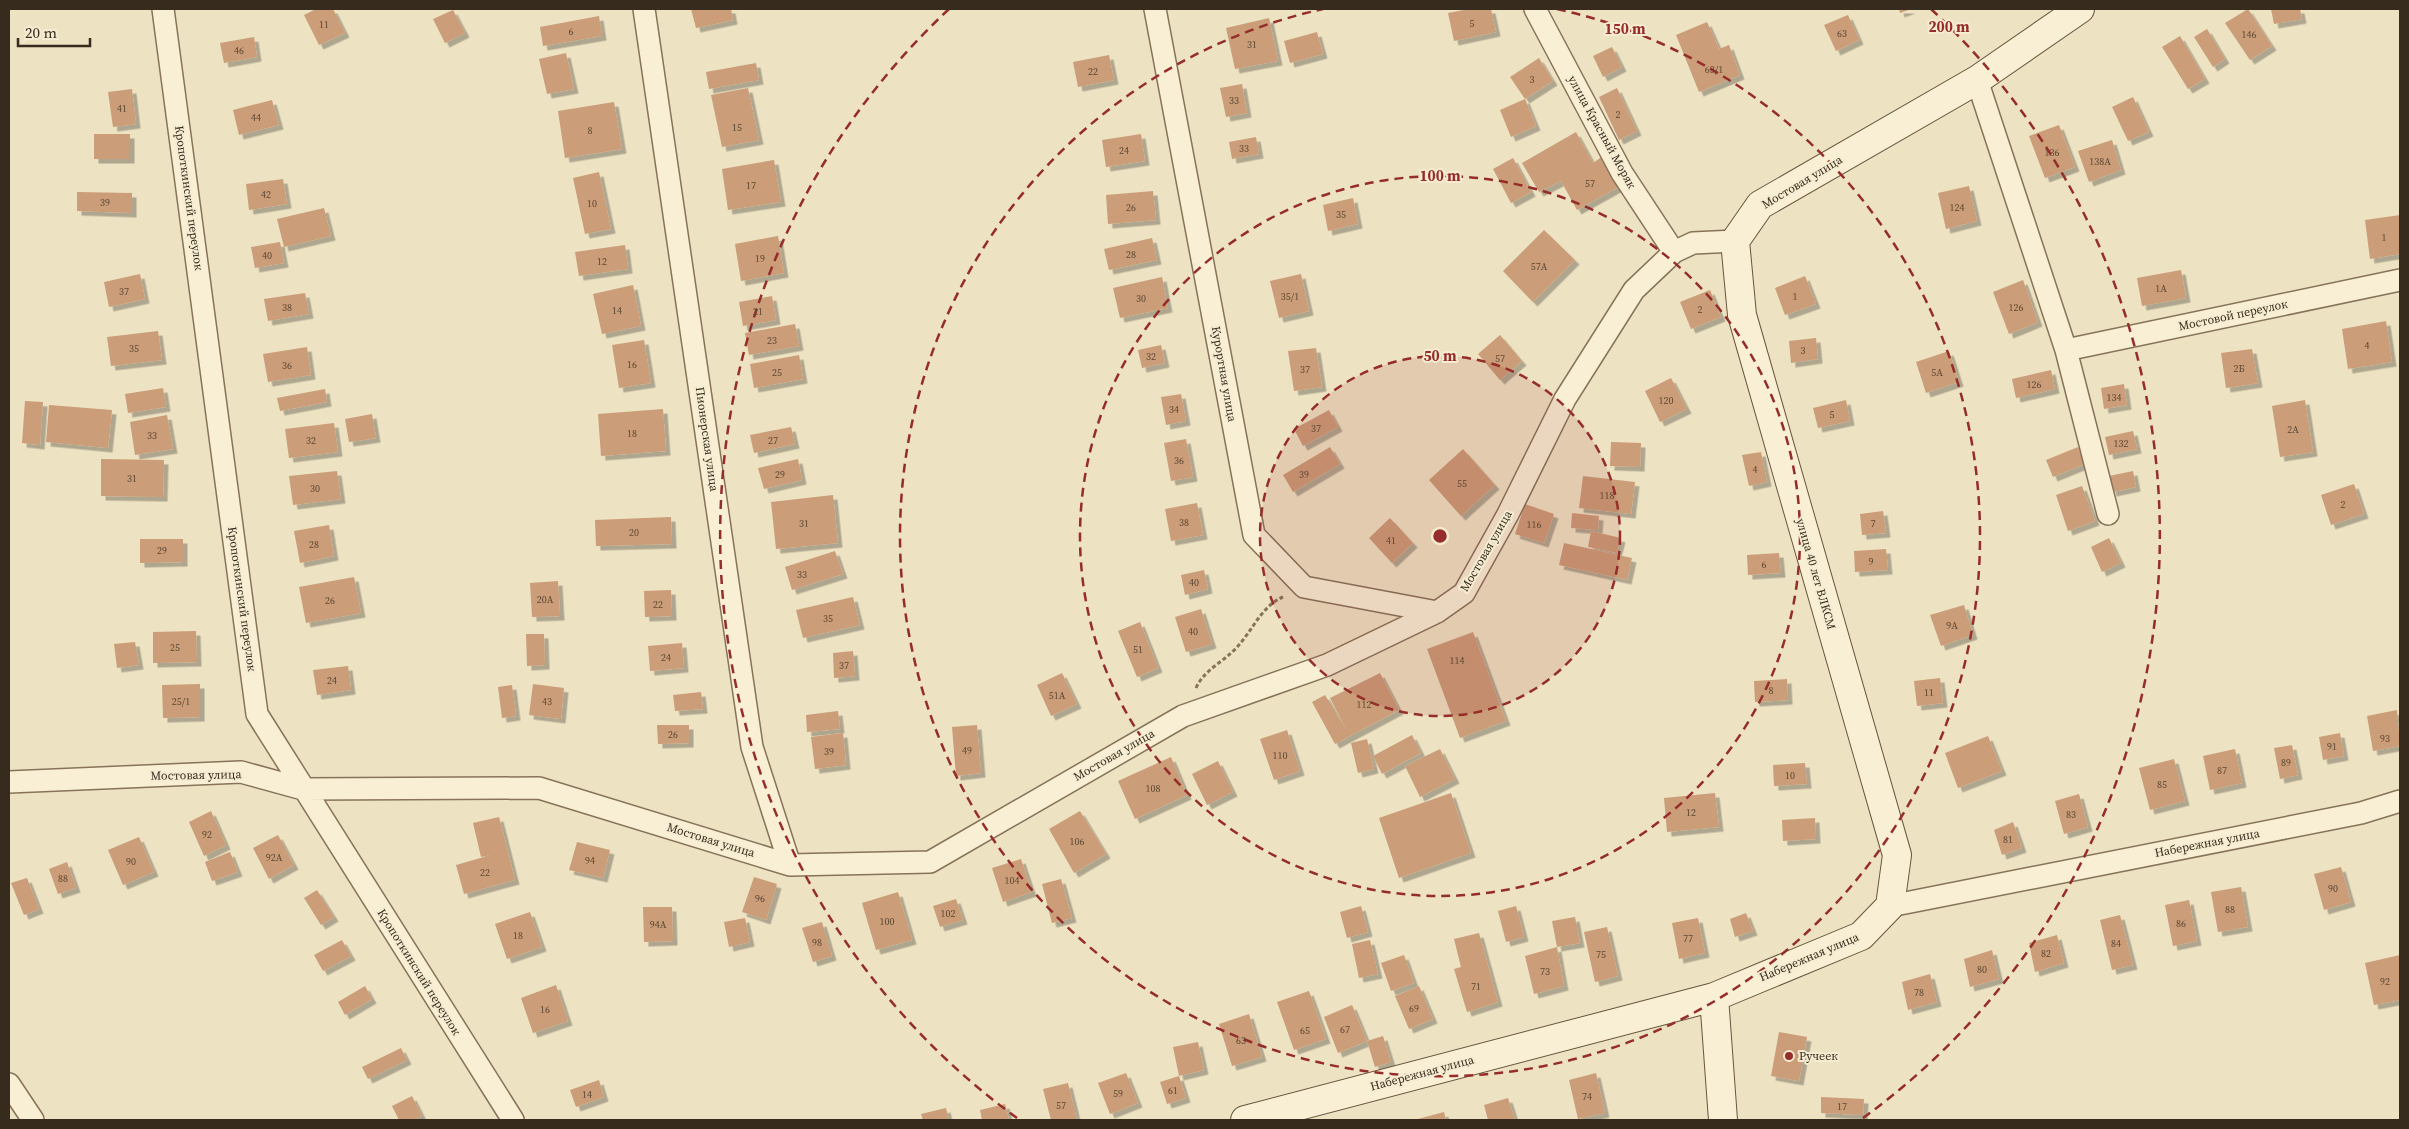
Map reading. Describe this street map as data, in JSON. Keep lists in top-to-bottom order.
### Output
{
  "streets": {
    "street": [
      "улица Красный Моряк",
      "Мостовая улица",
      "Кропоткинский переулок",
      "Мостовой переулок",
      "Курортная улица",
      "Пионерская улица",
      "улица 40 лет ВЛКСМ",
      "Набережная улица"
    ]
  },
  "crossings": [
    ["улица Красный Моряк", "Мостовая улица"],
    ["Мостовая улица", "Кропоткинский переулок"],
    ["Мостовая улица", "Пионерская улица"],
    ["Мостовая улица", "улица 40 лет ВЛКСМ"],
    ["улица 40 лет ВЛКСМ", "Набережная улица"]
  ],
  "places": ["Ручеек"],
  "house_numbers": [
    "5",
    "11",
    "6",
    "63",
    "146",
    "31",
    "46",
    "63/1",
    "22",
    "3",
    "33",
    "41",
    "2",
    "44",
    "15",
    "8",
    "33",
    "24",
    "136",
    "138А",
    "57",
    "17",
    "42",
    "39",
    "10",
    "26",
    "124",
    "35",
    "1",
    "28",
    "40",
    "19",
    "12",
    "57А",
    "1А",
    "37",
    "35/1",
    "1",
    "30",
    "38",
    "126",
    "2",
    "14",
    "21",
    "23",
    "4",
    "35",
    "3",
    "32",
    "57",
    "16",
    "36",
    "2Б",
    "37",
    "25",
    "5А",
    "126",
    "134",
    "120",
    "34",
    "5",
    "37",
    "2А",
    "18",
    "33",
    "32",
    "27",
    "132",
    "36",
    "4",
    "29",
    "39",
    "31",
    "55",
    "30",
    "118",
    "2",
    "38",
    "31",
    "7",
    "116",
    "20",
    "41",
    "28",
    "29",
    "9",
    "6",
    "33",
    "40",
    "20А",
    "26",
    "22",
    "35",
    "9А",
    "40",
    "25",
    "51",
    "24",
    "114",
    "37",
    "24",
    "8",
    "11",
    "51А",
    "25/1",
    "43",
    "112",
    "26",
    "93",
    "91",
    "49",
    "39",
    "110",
    "89",
    "87",
    "10",
    "85",
    "108",
    "12",
    "83",
    "92",
    "81",
    "106",
    "92А",
    "94",
    "90",
    "22",
    "88",
    "104",
    "90",
    "96",
    "88",
    "102",
    "100",
    "86",
    "94А",
    "18",
    "77",
    "98",
    "84",
    "82",
    "75",
    "80",
    "73",
    "92",
    "71",
    "78",
    "69",
    "16",
    "67",
    "65",
    "63",
    "61",
    "59",
    "14",
    "74",
    "57",
    "17"
  ],
  "scale_bar": "20 m",
  "rings": [
    "200 m",
    "150 m",
    "100 m",
    "50 m"
  ]
}
